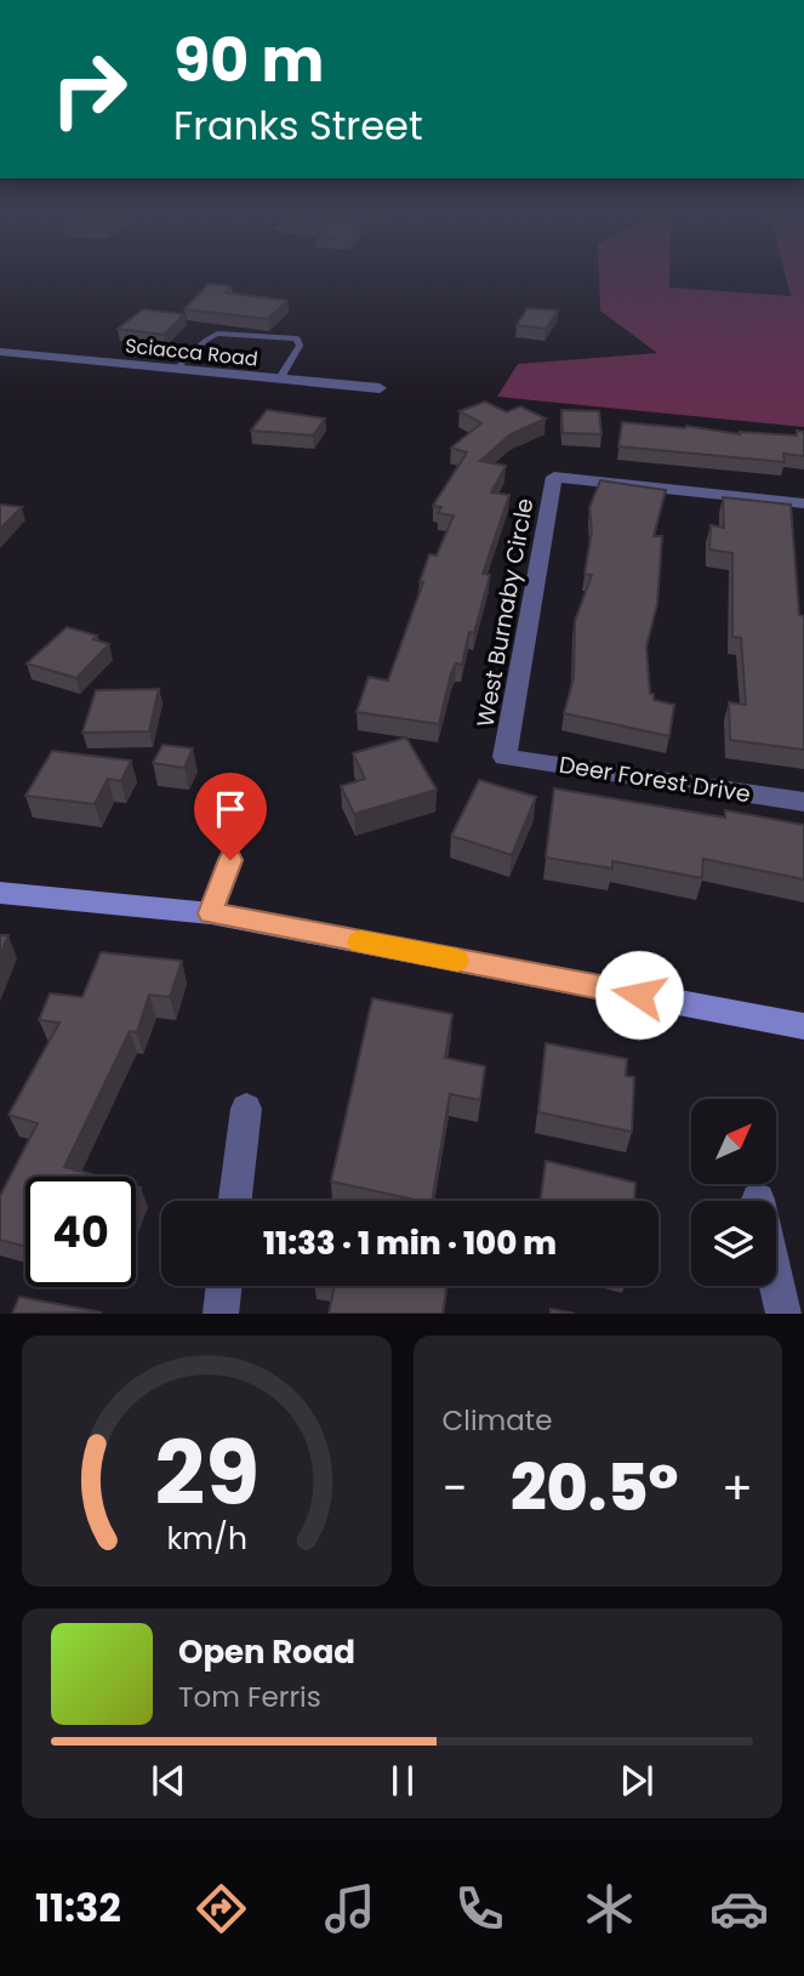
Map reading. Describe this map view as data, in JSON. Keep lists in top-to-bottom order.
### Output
{
  "streets": {
    "street": ["Sciacca Road", "West Burnaby Circle", "Deer Forest Drive"]
  },
  "crossings": [
    ["West Burnaby Circle", "Deer Forest Drive"]
  ],
  "north": "top right",
  "page": {
    "turn": ["90 m", "Franks Street"],
    "limit": "40",
    "trip": "11:33 · 1 min · 100 m",
    "tile": "Climate",
    "heat": ["−", "20.5°", "+"],
    "song": ["Open Road", "Tom Ferris"],
    "tabs": "11:32",
    "gauge": ["29", "km/h"]
  }
}
